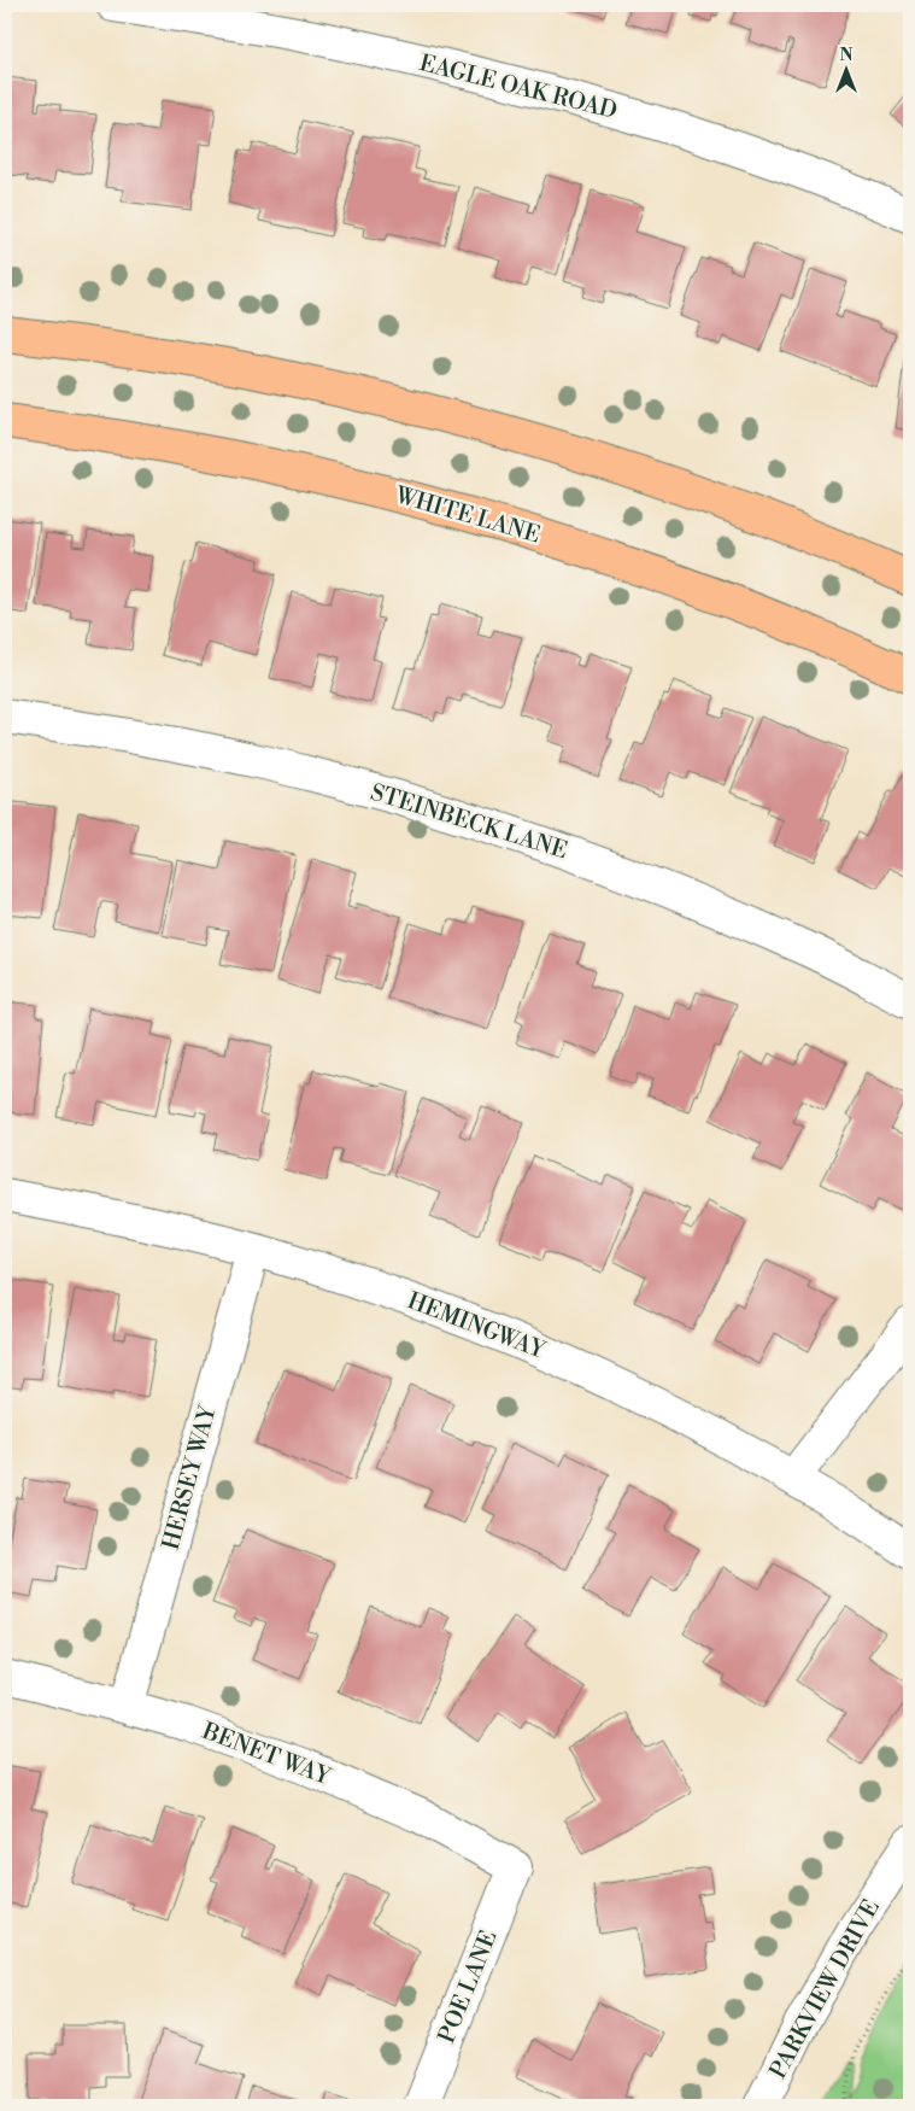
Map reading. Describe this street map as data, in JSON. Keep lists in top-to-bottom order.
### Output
{
  "streets": {
    "main road": ["WHITE LANE"],
    "street": [
      "EAGLE OAK ROAD",
      "STEINBECK LANE",
      "HEMINGWAY",
      "HERSEY WAY",
      "BENET WAY",
      "POE LANE",
      "PARKVIEW DRIVE"
    ]
  },
  "crossings": [
    ["HEMINGWAY", "HERSEY WAY"],
    ["HERSEY WAY", "BENET WAY"],
    ["BENET WAY", "POE LANE"]
  ],
  "north": "top"
}
